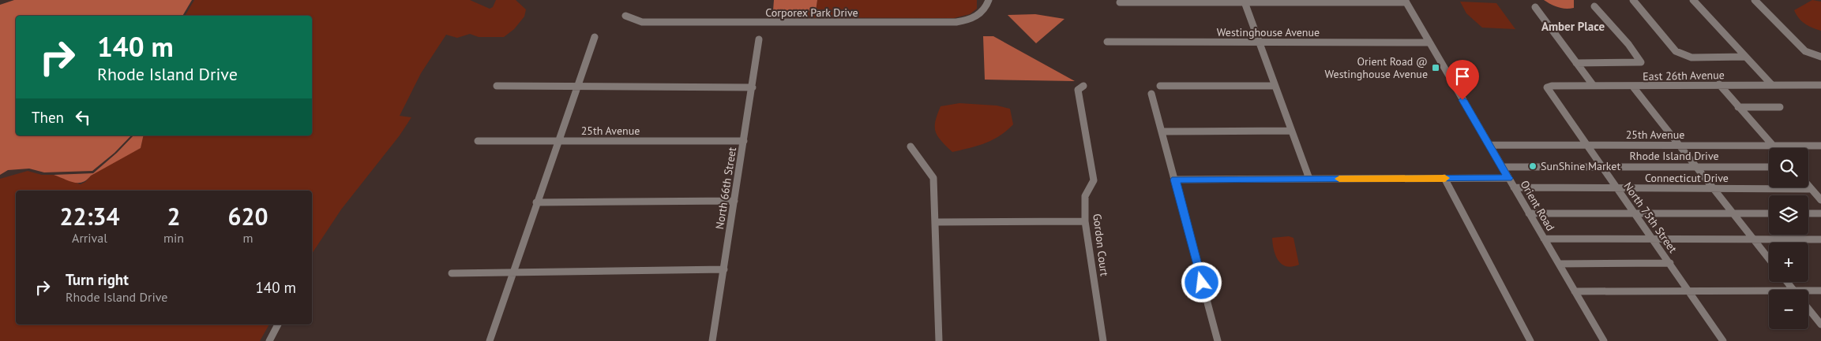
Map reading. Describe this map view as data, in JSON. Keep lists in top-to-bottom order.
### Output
{
  "streets": {
    "street": [
      "Corporex Park Drive",
      "Westinghouse Avenue",
      "East 26th Avenue",
      "25th Avenue",
      "Rhode Island Drive",
      "Connecticut Drive",
      "North 66th Street",
      "Orient Road",
      "North 75th Street",
      "Gordon Court"
    ]
  },
  "crossings": [
    ["Westinghouse Avenue", "Orient Road"],
    ["East 26th Avenue", "North 75th Street"],
    ["25th Avenue", "North 66th Street"],
    ["25th Avenue", "Orient Road"],
    ["25th Avenue", "North 75th Street"],
    ["Rhode Island Drive", "Orient Road"],
    ["Rhode Island Drive", "North 75th Street"],
    ["Connecticut Drive", "Orient Road"],
    ["Connecticut Drive", "North 75th Street"]
  ],
  "districts": ["Amber Place"],
  "places": {
    "transit": ["Orient Road @ Westinghouse Avenue"],
    "other": ["SunShine Market"]
  },
  "page": {
    "turn": ["140 m", "Rhode Island Drive"],
    "then": "Then",
    "map_buttons": ["+", "−"],
    "eta": [
      "22:34",
      "Arrival",
      "2",
      "min",
      "620",
      "m"
    ],
    "list": [
      {
        "name": "Turn right",
        "note": "Rhode Island Drive",
        "value": "140 m"
      }
    ]
  }
}
